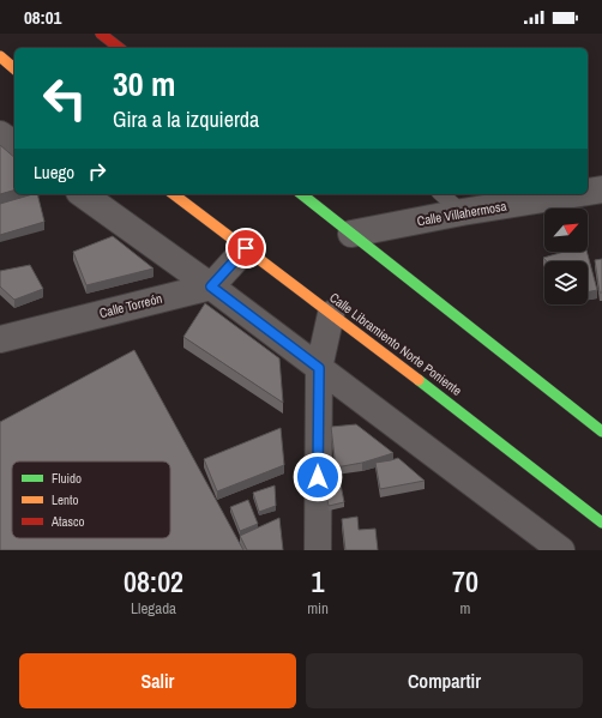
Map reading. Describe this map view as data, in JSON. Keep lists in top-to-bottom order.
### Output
{
  "streets": {
    "highway": ["Calle Libramiento Norte Poniente"],
    "street": ["Calle Villahermosa", "Calle Torreón"]
  },
  "legend": ["Fluido", "Lento", "Atasco"],
  "north": "top right",
  "page": {
    "status": "08:01",
    "turn": ["30 m", "Gira a la izquierda"],
    "then": "Luego",
    "eta": [
      "08:02",
      "Llegada",
      "1",
      "min",
      "70",
      "m"
    ],
    "buttons": ["Salir", "Compartir"]
  }
}
